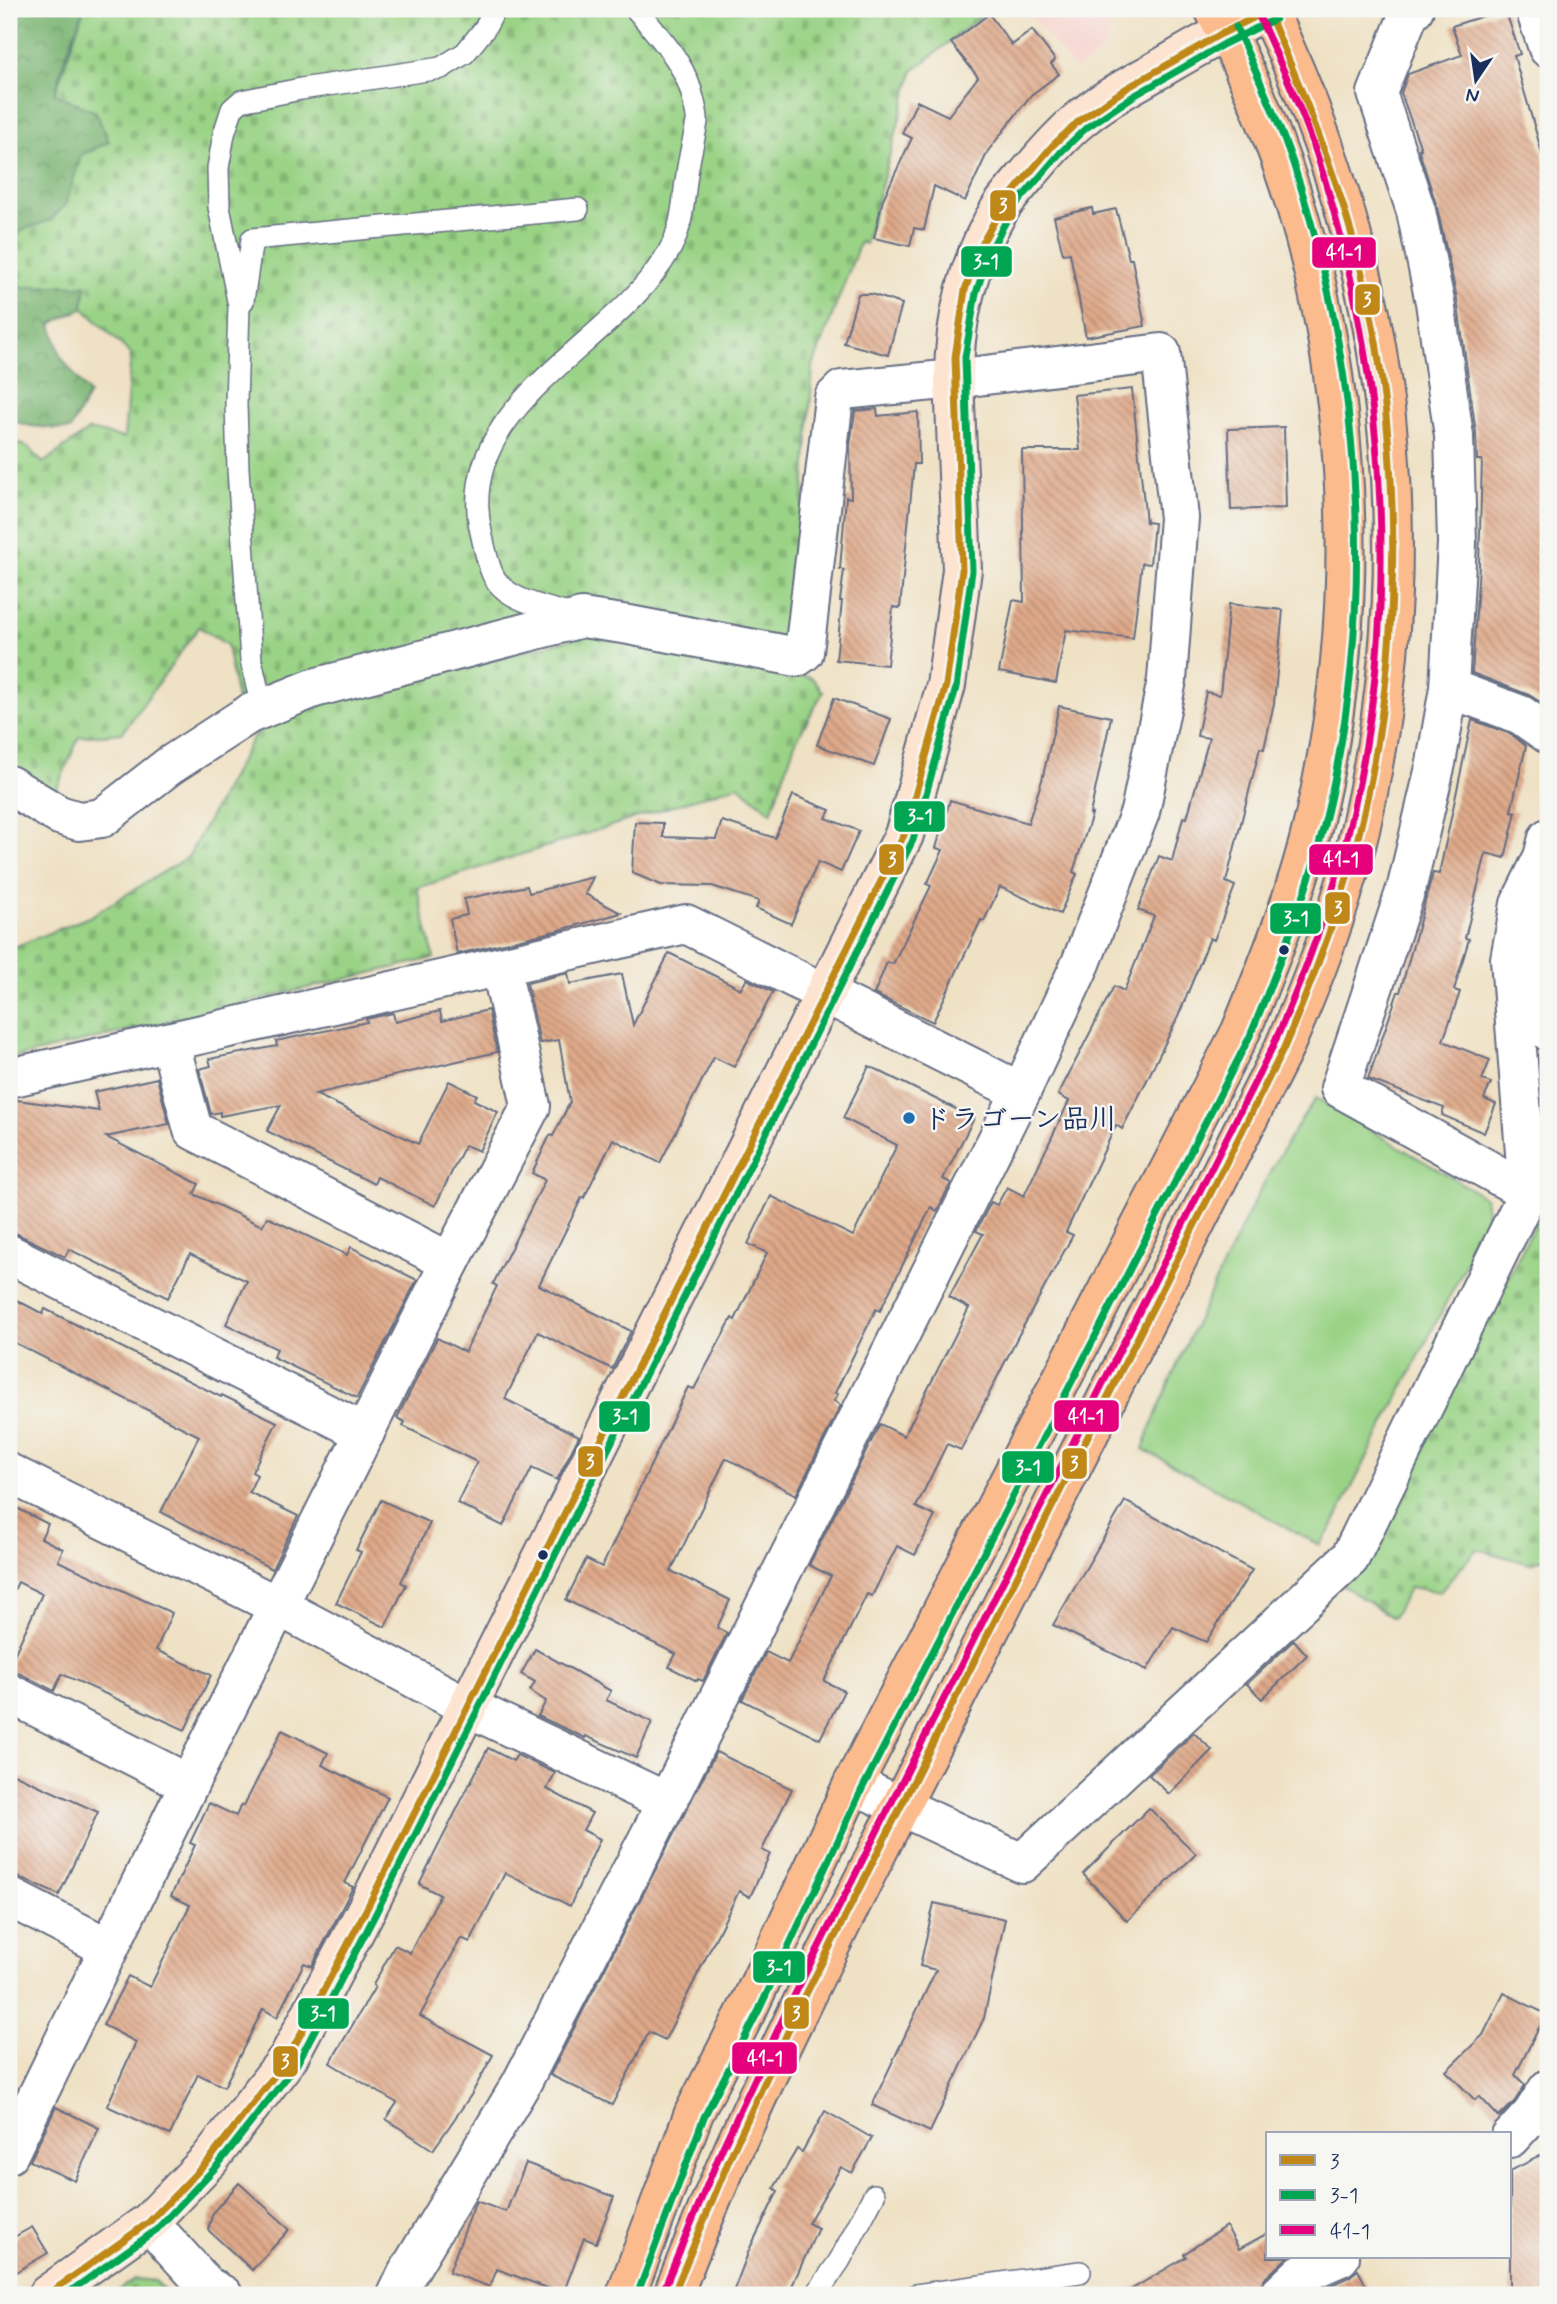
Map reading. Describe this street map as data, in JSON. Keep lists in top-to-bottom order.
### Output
{
  "places": ["ドラゴーン品川"],
  "lines": ["transit line 3", "transit line 41-1", "transit line 3-1"],
  "legend": ["3", "3-1", "41-1"],
  "north": "bottom"
}
